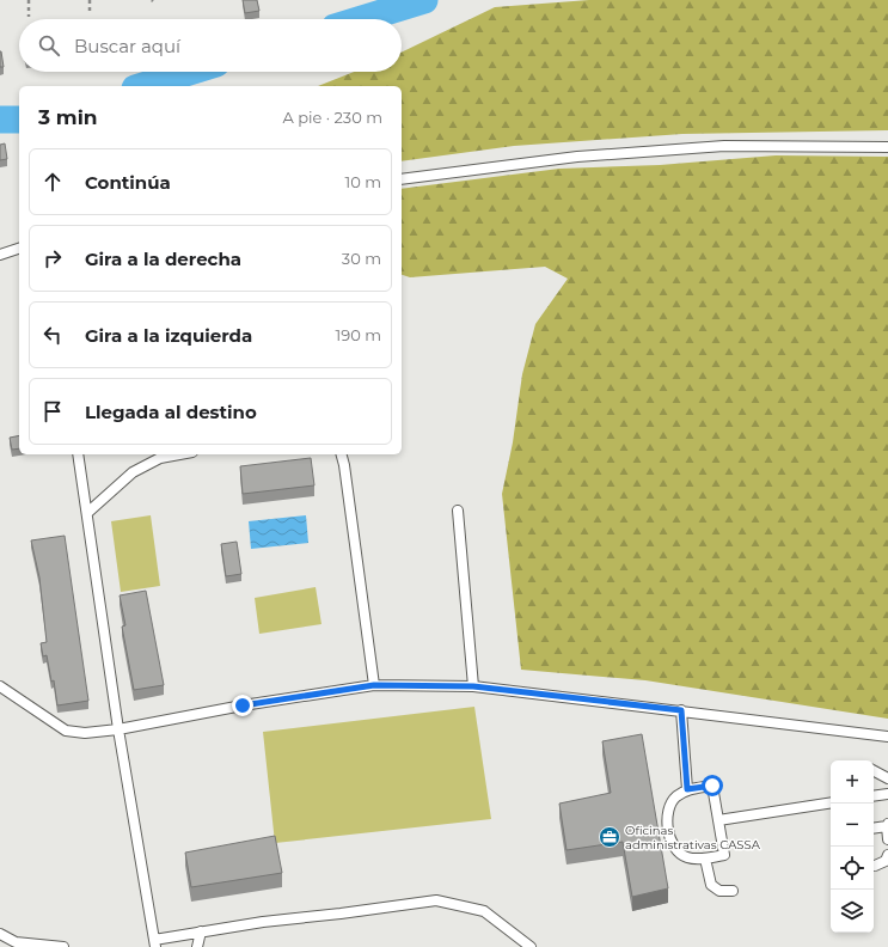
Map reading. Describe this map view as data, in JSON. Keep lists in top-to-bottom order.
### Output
{
  "places": {
    "office": ["Oficinas administrativas CASSA"]
  },
  "page": {
    "search": "Buscar aquí",
    "heading": ["3 min", "A pie · 230 m"],
    "list": [
      ["Continúa", "10 m"],
      ["Gira a la derecha", "30 m"],
      ["Gira a la izquierda", "190 m"],
      "Llegada al destino"
    ],
    "map_buttons": ["+", "−"]
  }
}
